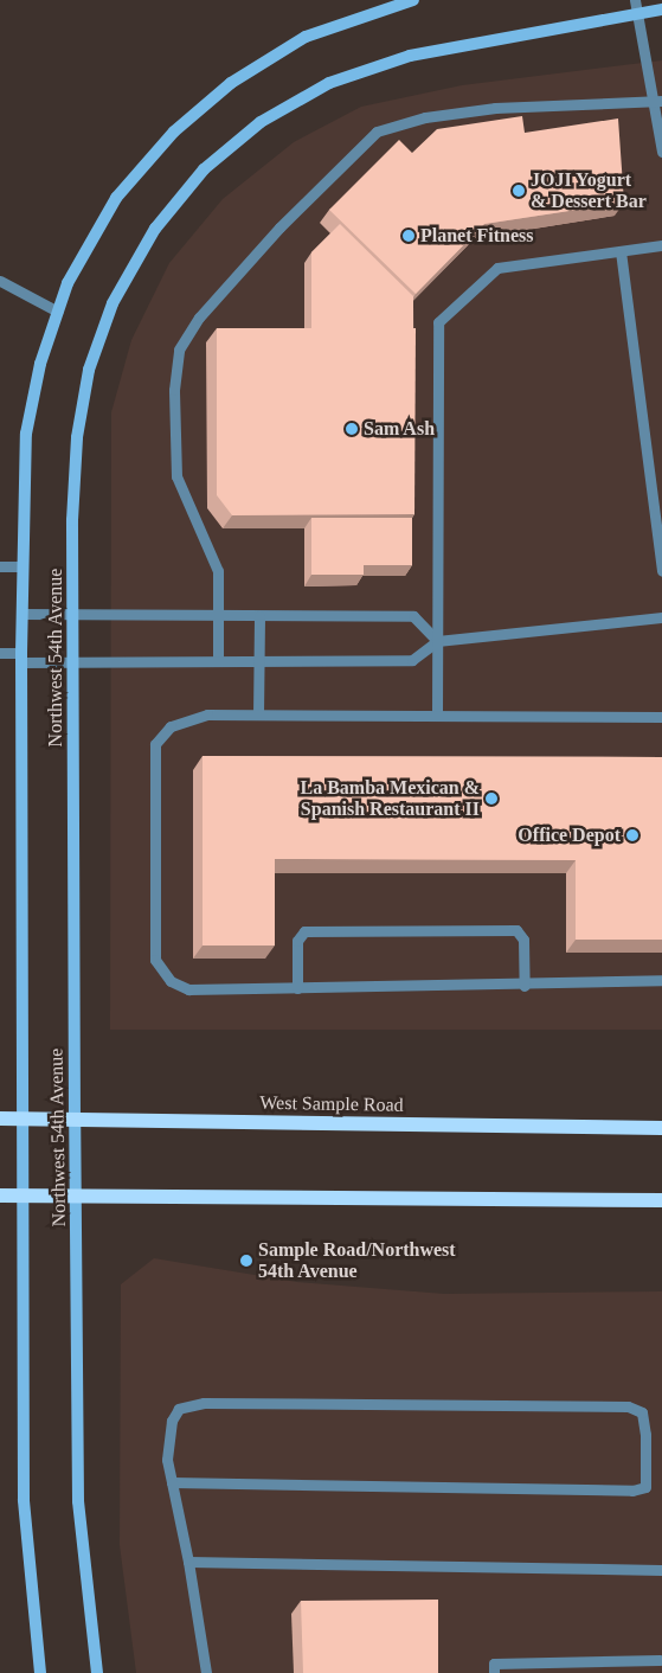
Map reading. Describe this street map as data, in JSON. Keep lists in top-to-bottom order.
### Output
{
  "streets": {
    "main road": ["West Sample Road"],
    "street": ["Northwest 54th Avenue"]
  },
  "crossings": [
    ["Northwest 54th Avenue", "West Sample Road"]
  ],
  "places": [
    "JOJI Yogurt & Dessert Bar",
    "Planet Fitness",
    "Sam Ash",
    "La Bamba Mexican & Spanish Restaurant II",
    "Office Depot",
    "Sample Road/Northwest 54th Avenue"
  ]
}
